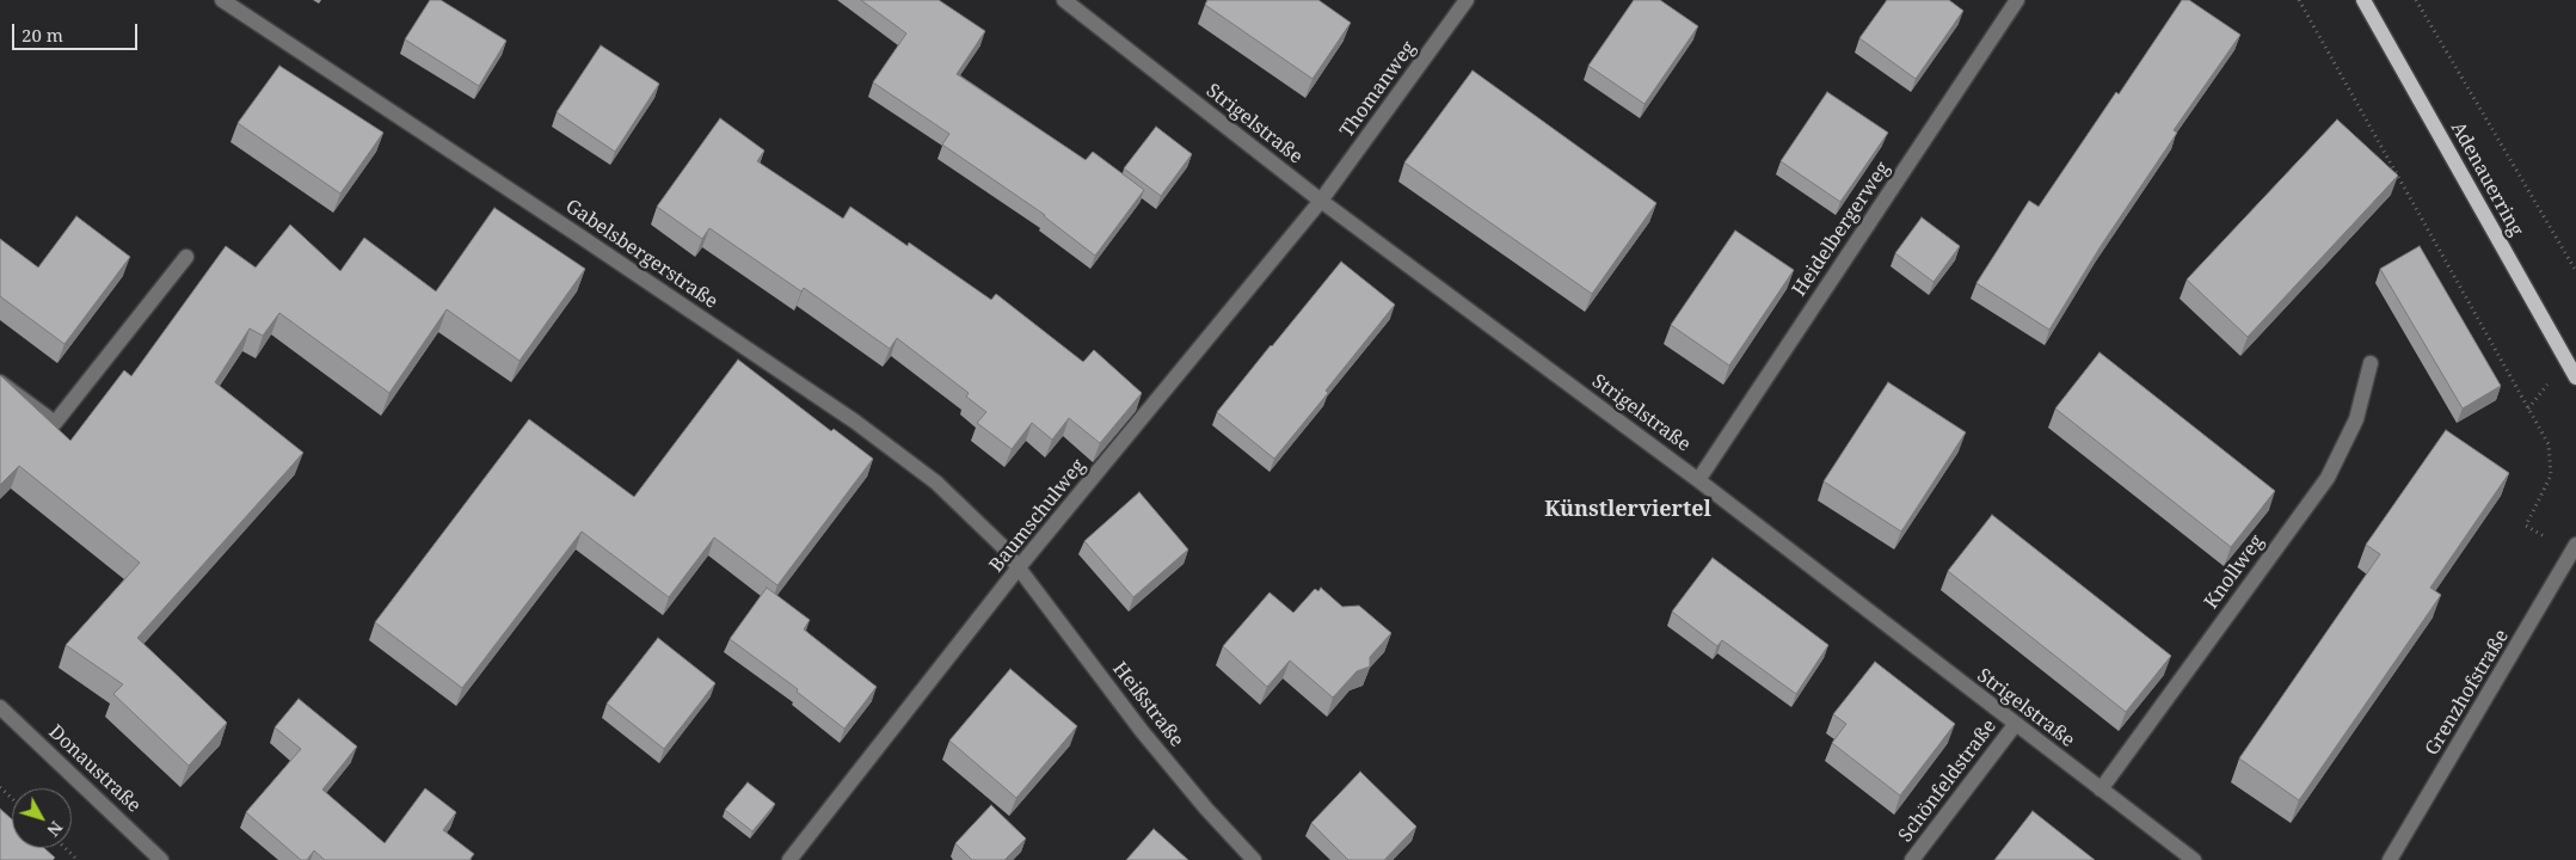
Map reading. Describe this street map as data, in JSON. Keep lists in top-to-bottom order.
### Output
{
  "streets": {
    "main road": ["Adenauerring"],
    "street": [
      "Thomanweg",
      "Strigelstraße",
      "Heidelbergerweg",
      "Gabelsbergerstraße",
      "Baumschulweg",
      "Knollweg",
      "Grenzhofstraße",
      "Heißstraße",
      "Donaustraße",
      "Schönfeldstraße"
    ]
  },
  "crossings": [
    ["Thomanweg", "Strigelstraße"],
    ["Thomanweg", "Baumschulweg"],
    ["Strigelstraße", "Heidelbergerweg"],
    ["Strigelstraße", "Baumschulweg"],
    ["Strigelstraße", "Knollweg"],
    ["Strigelstraße", "Schönfeldstraße"],
    ["Gabelsbergerstraße", "Baumschulweg"],
    ["Gabelsbergerstraße", "Heißstraße"],
    ["Baumschulweg", "Heißstraße"]
  ],
  "districts": ["Künstlerviertel"],
  "scale_bar": "20 m",
  "north": "bottom right"
}
